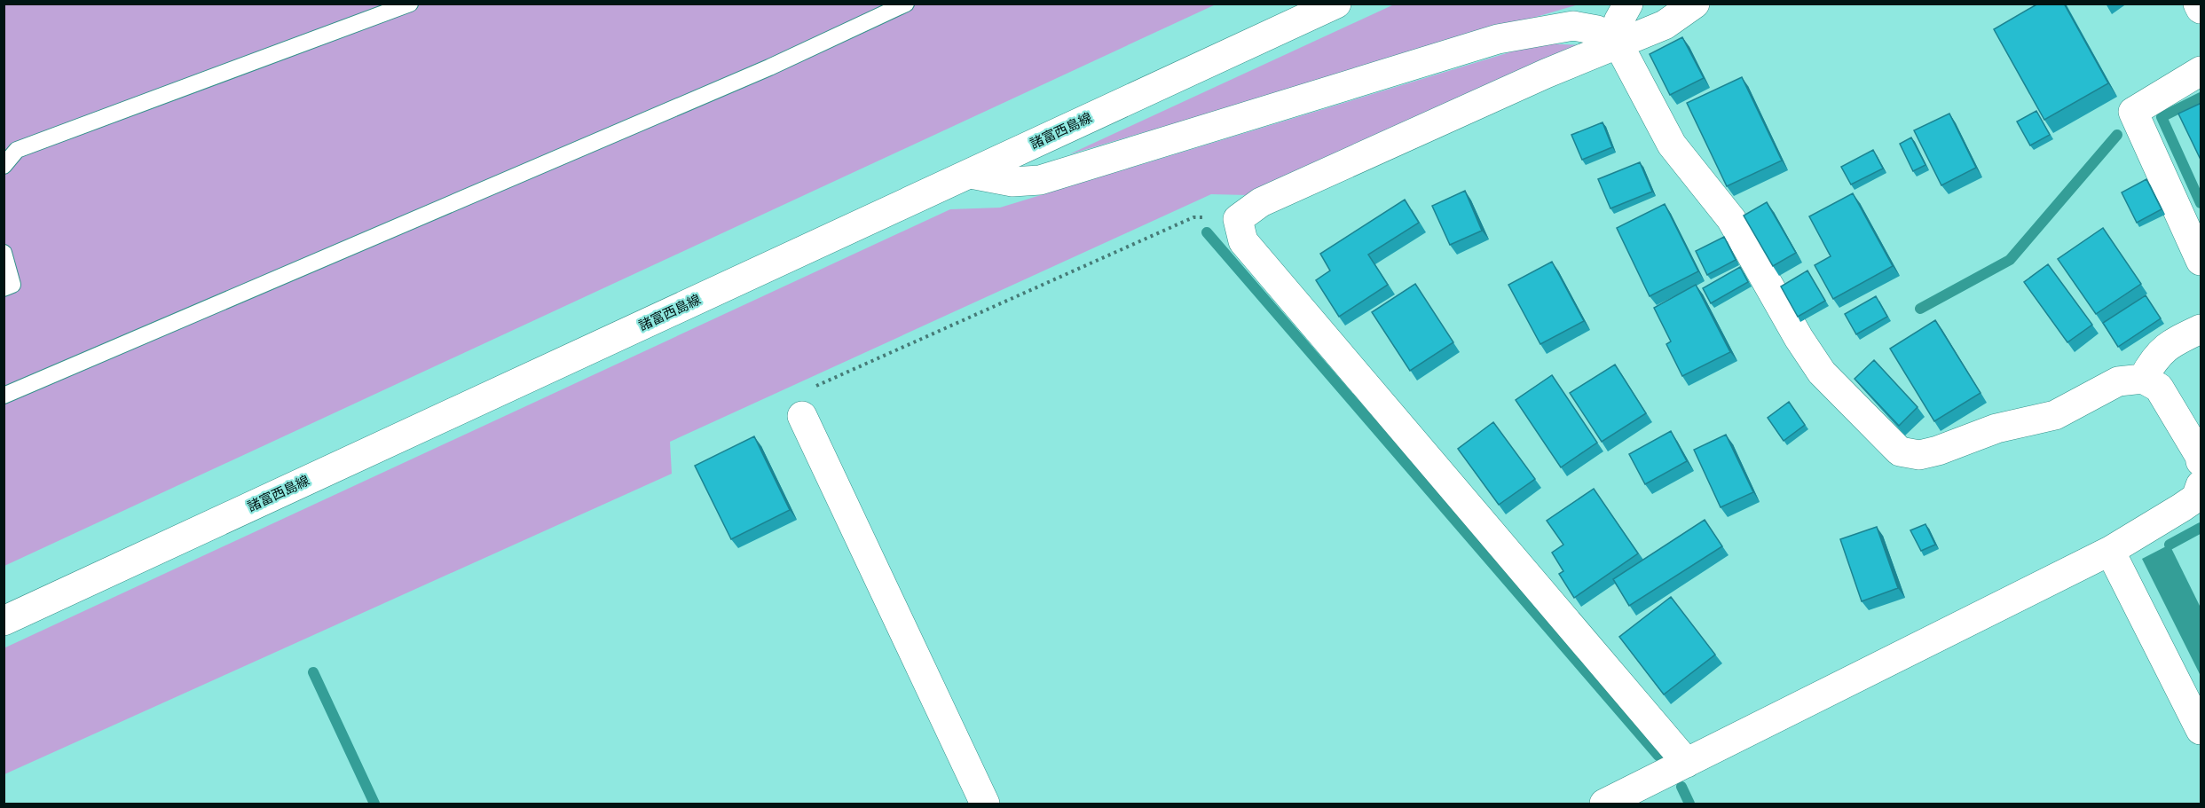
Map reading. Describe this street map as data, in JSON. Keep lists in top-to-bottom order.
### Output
{
  "streets": {
    "street": ["諸富西島線"]
  }
}
